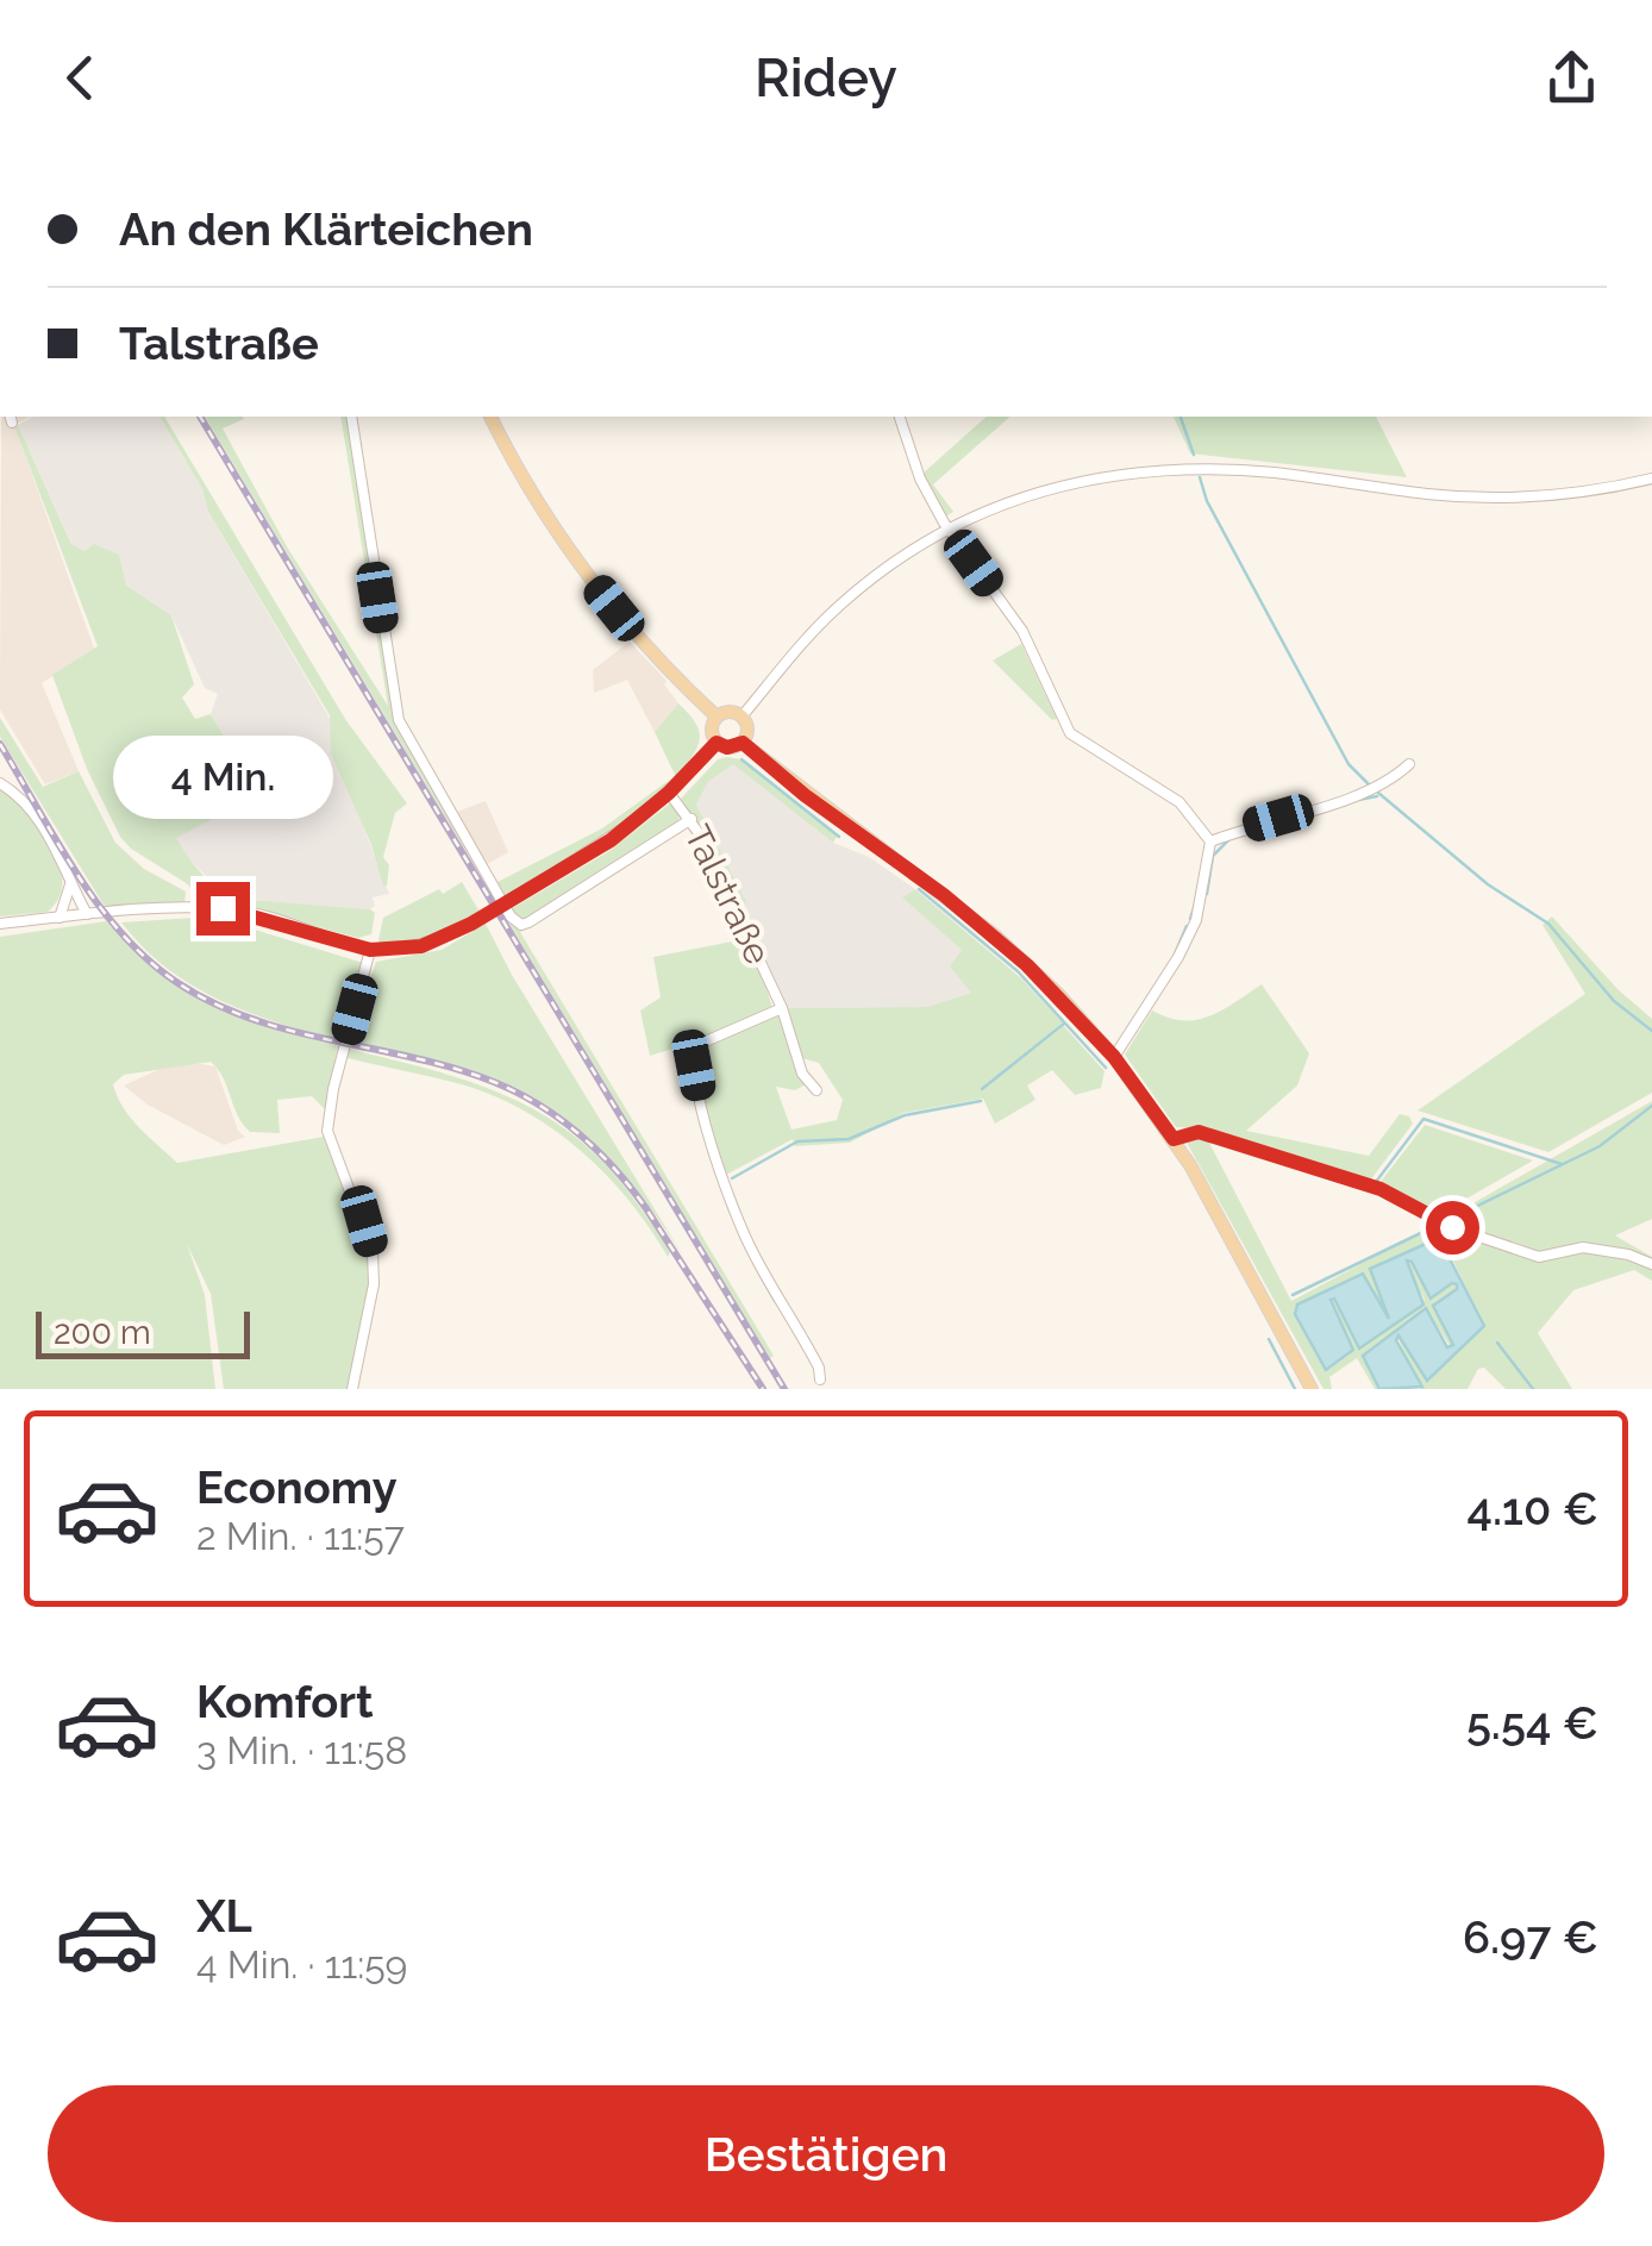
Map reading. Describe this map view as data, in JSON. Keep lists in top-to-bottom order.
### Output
{
  "streets": {
    "street": ["Talstraße"]
  },
  "scale_bar": "200 m",
  "page": {
    "header": "Ridey",
    "banner": ["An den Klärteichen", "Talstraße"],
    "bubble": "4 Min.",
    "scale": "200 m",
    "list": [
      {
        "name": "Economy",
        "note": "2 Min. · 11:57",
        "value": "4.10 €"
      },
      {
        "name": "Komfort",
        "note": "3 Min. · 11:58",
        "value": "5.54 €"
      },
      {
        "name": "XL",
        "note": "4 Min. · 11:59",
        "value": "6.97 €"
      }
    ],
    "buttons": "Bestätigen"
  }
}
